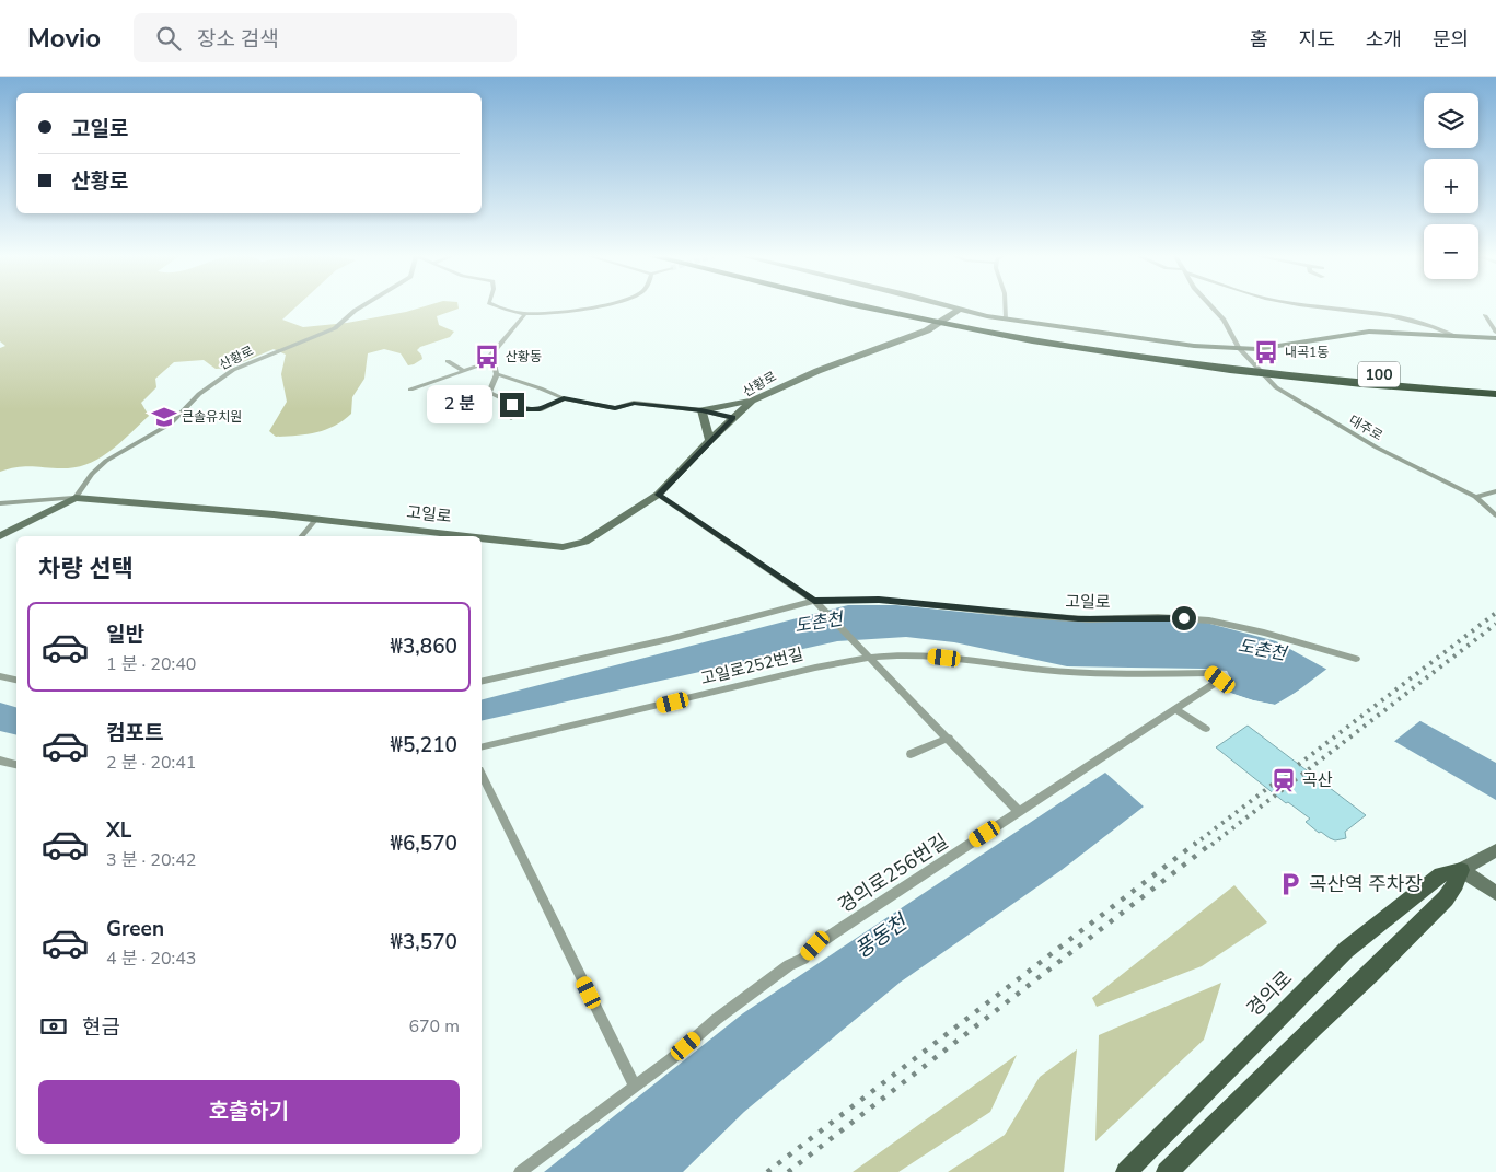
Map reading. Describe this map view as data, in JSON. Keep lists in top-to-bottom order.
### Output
{
  "streets": {
    "highway": ["100"],
    "main road": ["경의로"],
    "street": [
      "산황로",
      "대주로",
      "고일로",
      "고일로252번길",
      "경의로256번길"
    ]
  },
  "crossings": [
    ["산황로", "고일로"],
    ["고일로252번길", "경의로256번길"]
  ],
  "water": ["도촌천", "풍동천"],
  "places": {
    "bus stop": ["내곡1동", "산황동"],
    "school or university": ["큰솔유치원"],
    "station": ["곡산"],
    "parking": ["곡산역 주차장"]
  },
  "page": {
    "header": "Movio",
    "search": "장소 검색",
    "nav": [
      "홈",
      "지도",
      "소개",
      "문의"
    ],
    "map_buttons": ["+", "−"],
    "banner": ["고일로", "산황로"],
    "bubble": "2 분",
    "heading": "차량 선택",
    "list": [
      {
        "name": "일반",
        "note": "1 분 · 20:40",
        "value": "₩3,860"
      },
      {
        "name": "컴포트",
        "note": "2 분 · 20:41",
        "value": "₩5,210"
      },
      {
        "name": "XL",
        "note": "3 분 · 20:42",
        "value": "₩6,570"
      },
      {
        "name": "Green",
        "note": "4 분 · 20:43",
        "value": "₩3,570"
      }
    ],
    "pay": ["현금", "670 m"],
    "buttons": "호출하기"
  }
}
